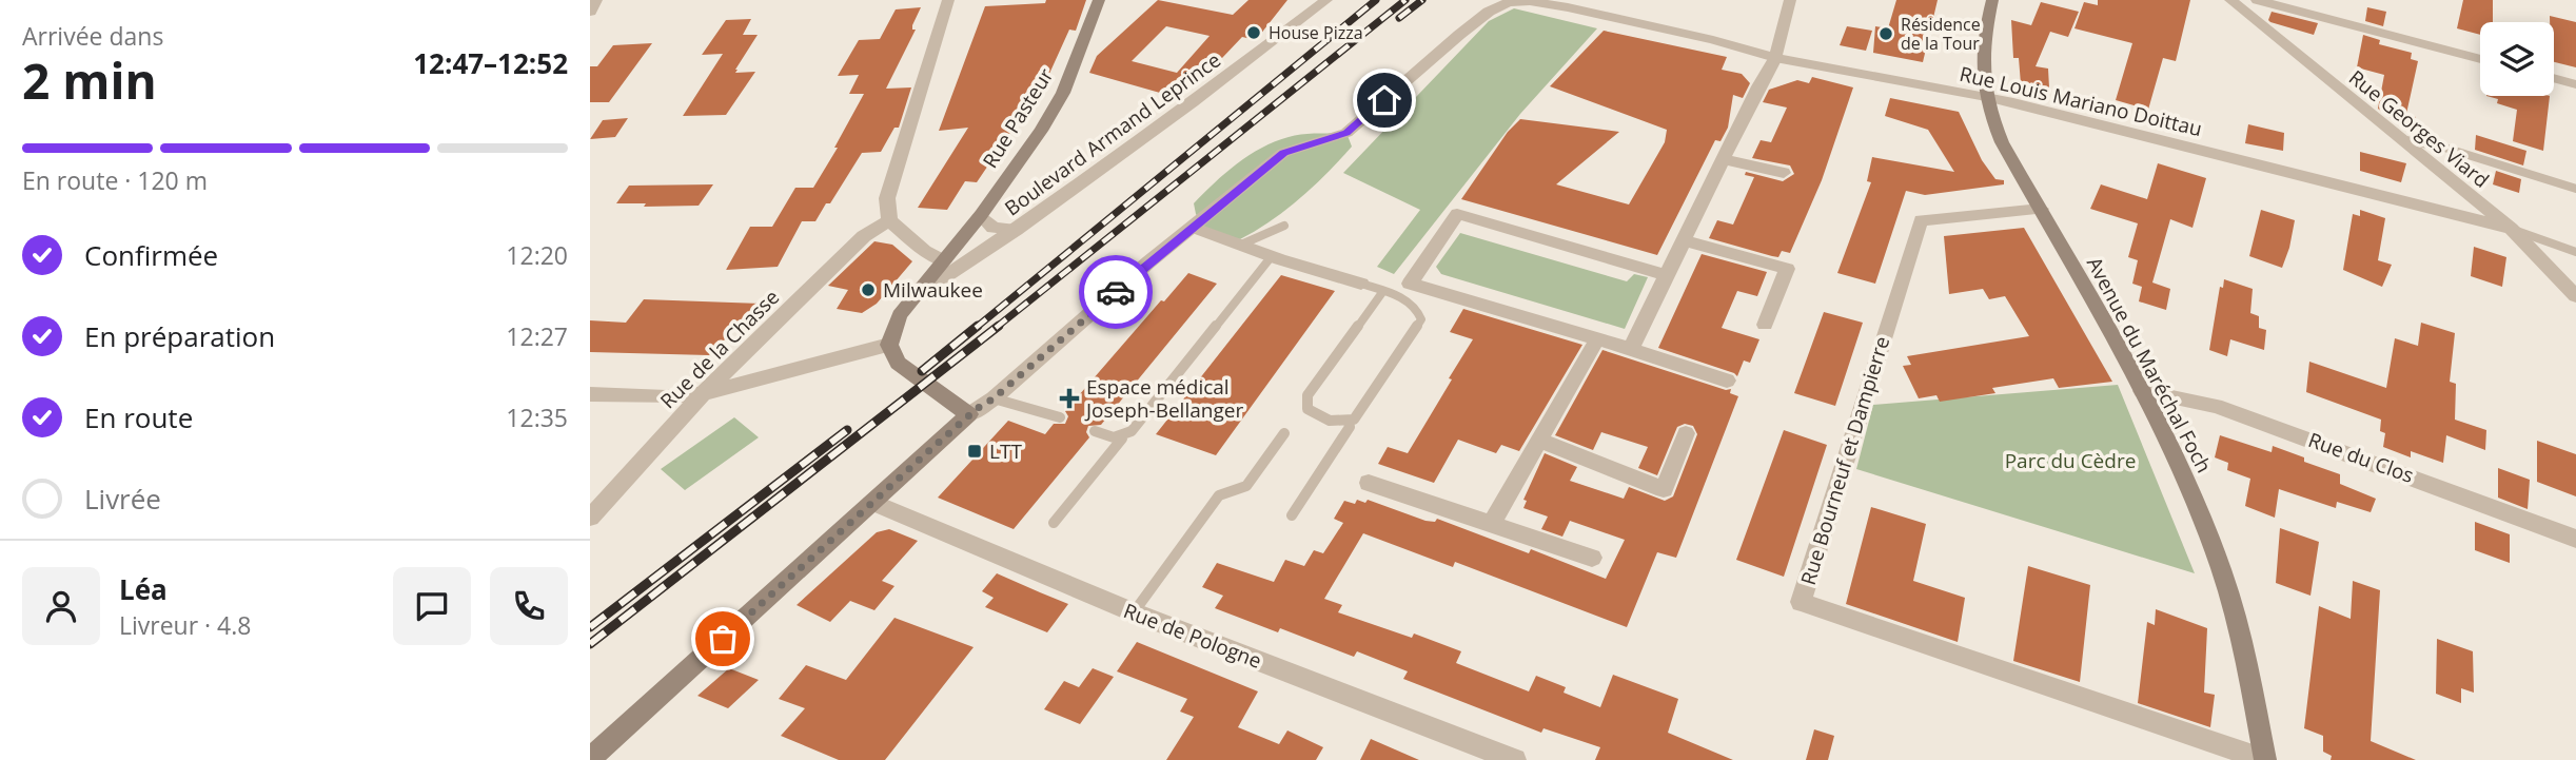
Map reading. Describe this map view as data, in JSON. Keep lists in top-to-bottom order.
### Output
{
  "streets": {
    "main road": ["Rue Pasteur", "Avenue du Maréchal Foch"],
    "street": [
      "Rue Louis Mariano Doittau",
      "Rue Georges Viard",
      "Boulevard Armand Leprince",
      "Rue de la Chasse",
      "Rue du Clos",
      "Rue Bourneuf et Dampierre",
      "Rue de Pologne"
    ]
  },
  "crossings": [
    ["Rue Louis Mariano Doittau", "Rue Georges Viard"],
    ["Rue Louis Mariano Doittau", "Avenue du Maréchal Foch"],
    ["Rue Pasteur", "Boulevard Armand Leprince"],
    ["Avenue du Maréchal Foch", "Rue du Clos"],
    ["Avenue du Maréchal Foch", "Rue Bourneuf et Dampierre"]
  ],
  "parks": ["Parc du Cèdre"],
  "places": {
    "other": ["House Pizza", "Résidence de la Tour", "Milwaukee"],
    "health": ["Espace médical Joseph-Bellanger"],
    "transit": ["LTT"]
  },
  "page": {
    "heading": ["2 min", "Arrivée dans", "12:47–12:52"],
    "panel": ["Léa", "Livreur · 4.8"],
    "bar": "En route · 120 m",
    "list": [
      ["Confirmée", "12:20"],
      ["En préparation", "12:27"],
      ["En route", "12:35"],
      "Livrée"
    ]
  }
}
